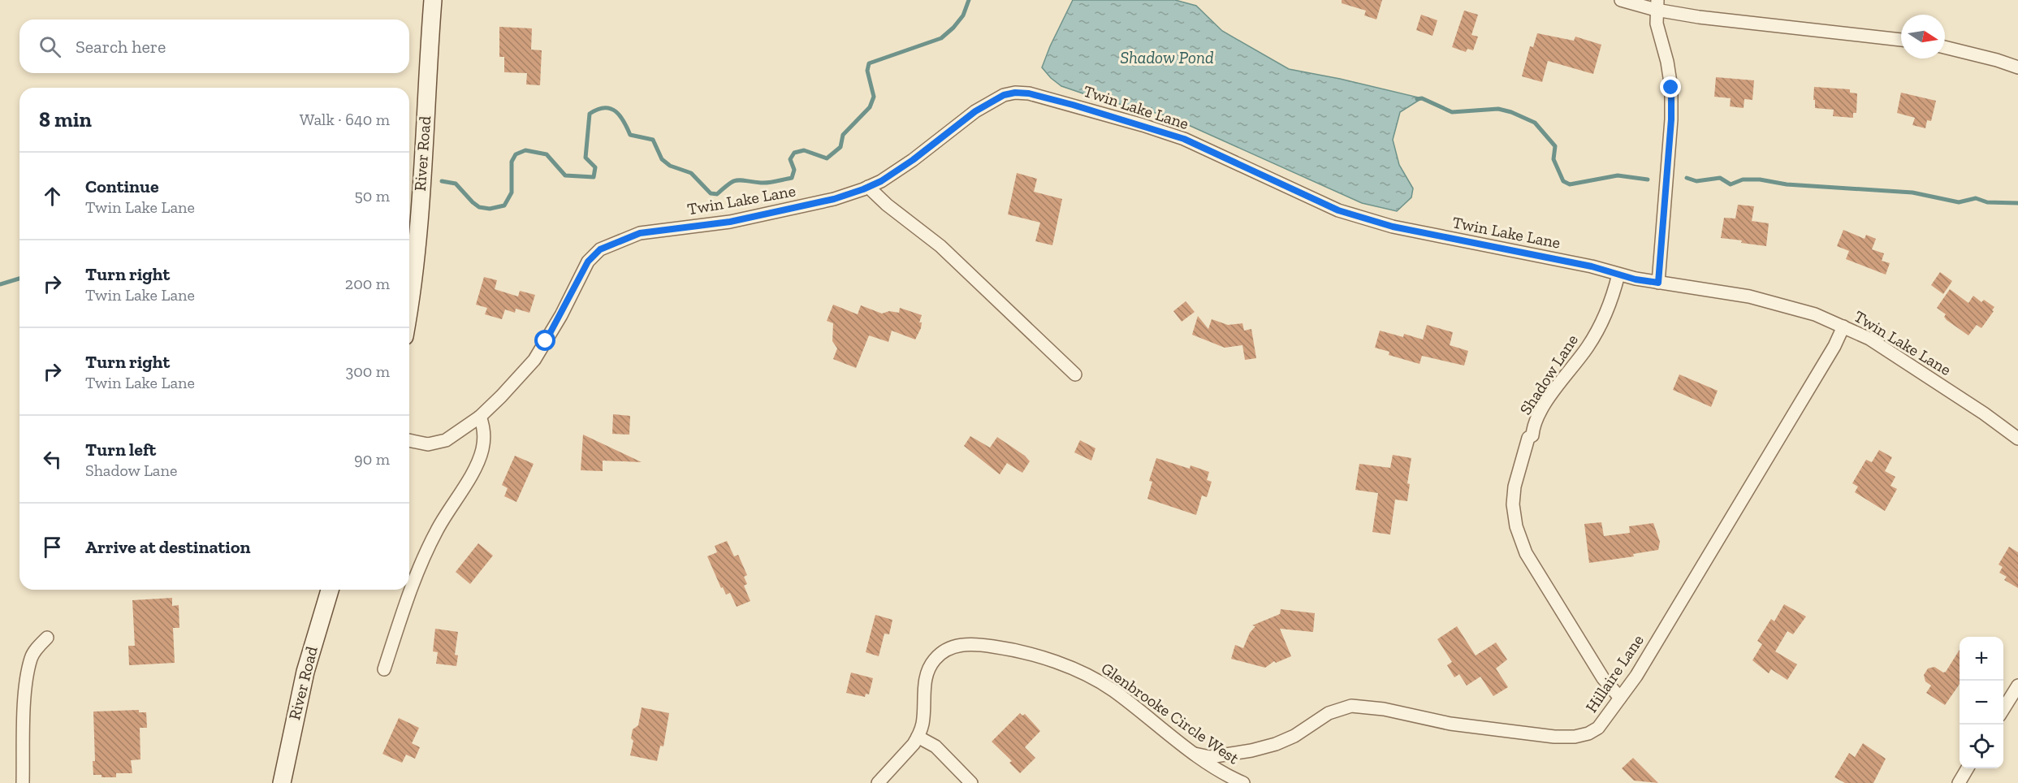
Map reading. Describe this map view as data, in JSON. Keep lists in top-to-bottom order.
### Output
{
  "streets": {
    "main road": ["River Road"],
    "street": [
      "Twin Lake Lane",
      "Shadow Lane",
      "Hillaire Lane",
      "Glenbrooke Circle West"
    ]
  },
  "crossings": [
    ["Twin Lake Lane", "Shadow Lane"],
    ["Twin Lake Lane", "Hillaire Lane"],
    ["Shadow Lane", "Hillaire Lane"],
    ["Hillaire Lane", "Glenbrooke Circle West"]
  ],
  "water": ["Shadow Pond"],
  "north": "right",
  "page": {
    "search": "Search here",
    "heading": ["8 min", "Walk · 640 m"],
    "list": [
      ["Continue", "Twin Lake Lane", "50 m"],
      ["Turn right", "Twin Lake Lane", "200 m"],
      ["Turn right", "Twin Lake Lane", "300 m"],
      ["Turn left", "Shadow Lane", "90 m"],
      "Arrive at destination"
    ],
    "map_buttons": ["+", "−"]
  }
}
